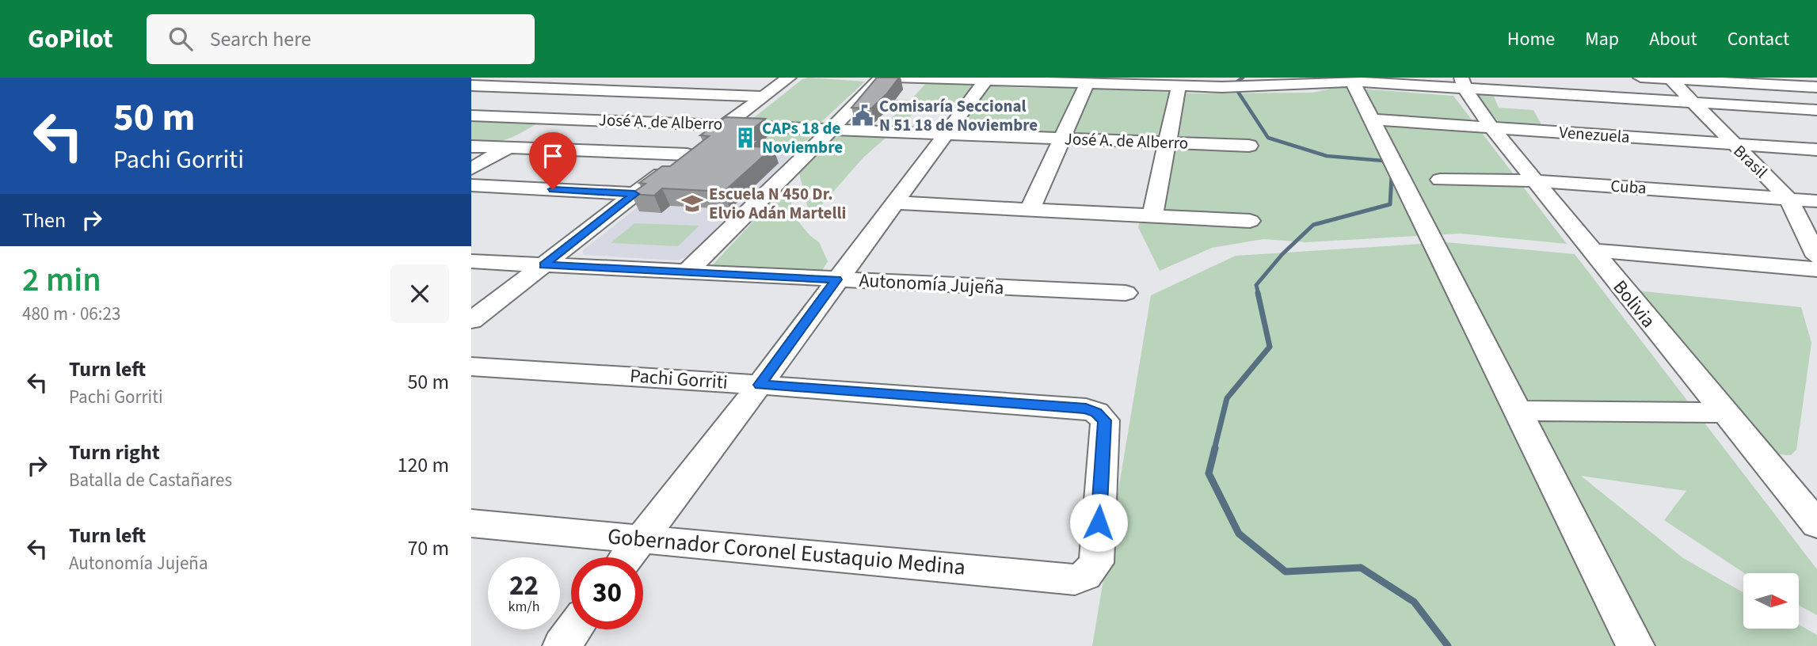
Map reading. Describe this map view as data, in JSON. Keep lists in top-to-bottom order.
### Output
{
  "streets": {
    "street": [
      "José A. de Alberro",
      "Venezuela",
      "Brasil",
      "Cuba",
      "Autonomía Jujeña",
      "Bolivia",
      "Pachi Gorriti",
      "Gobernador Coronel Eustaquio Medina"
    ]
  },
  "crossings": [
    ["Venezuela", "Brasil"],
    ["Venezuela", "Bolivia"],
    ["Brasil", "Cuba"],
    ["Cuba", "Bolivia"],
    ["Pachi Gorriti", "Gobernador Coronel Eustaquio Medina"]
  ],
  "places": {
    "public building": ["Comisaría Seccional N 51 18 de Noviembre"],
    "building": ["CAPs 18 de Noviembre"],
    "school or university": ["Escuela N 450 Dr. Elvio Adán Martelli"]
  },
  "north": "right",
  "page": {
    "header": "GoPilot",
    "search": "Search here",
    "nav": [
      "Home",
      "Map",
      "About",
      "Contact"
    ],
    "turn": ["50 m", "Pachi Gorriti"],
    "then": "Then",
    "heading": ["2 min", "480 m · 06:23"],
    "list": [
      {
        "name": "Turn left",
        "note": "Pachi Gorriti",
        "value": "50 m"
      },
      {
        "name": "Turn right",
        "note": "Batalla de Castañares",
        "value": "120 m"
      },
      {
        "name": "Turn left",
        "note": "Autonomía Jujeña",
        "value": "70 m"
      }
    ],
    "speed": "22 km/h",
    "limit": "30"
  }
}
